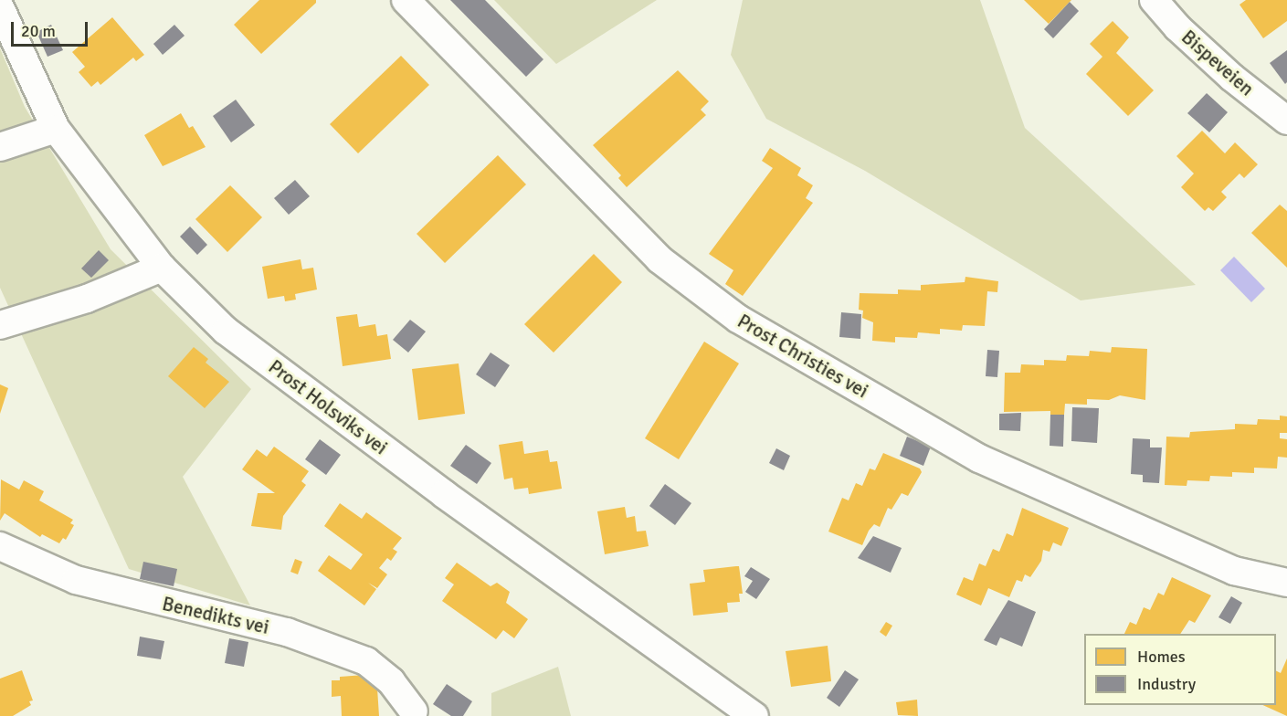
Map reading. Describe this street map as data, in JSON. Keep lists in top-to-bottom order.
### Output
{
  "streets": {
    "street": [
      "Bispeveien",
      "Prost Christies vei",
      "Prost Holsviks vei",
      "Benedikts vei"
    ]
  },
  "legend": ["Homes", "Industry"],
  "scale_bar": "20 m"
}
